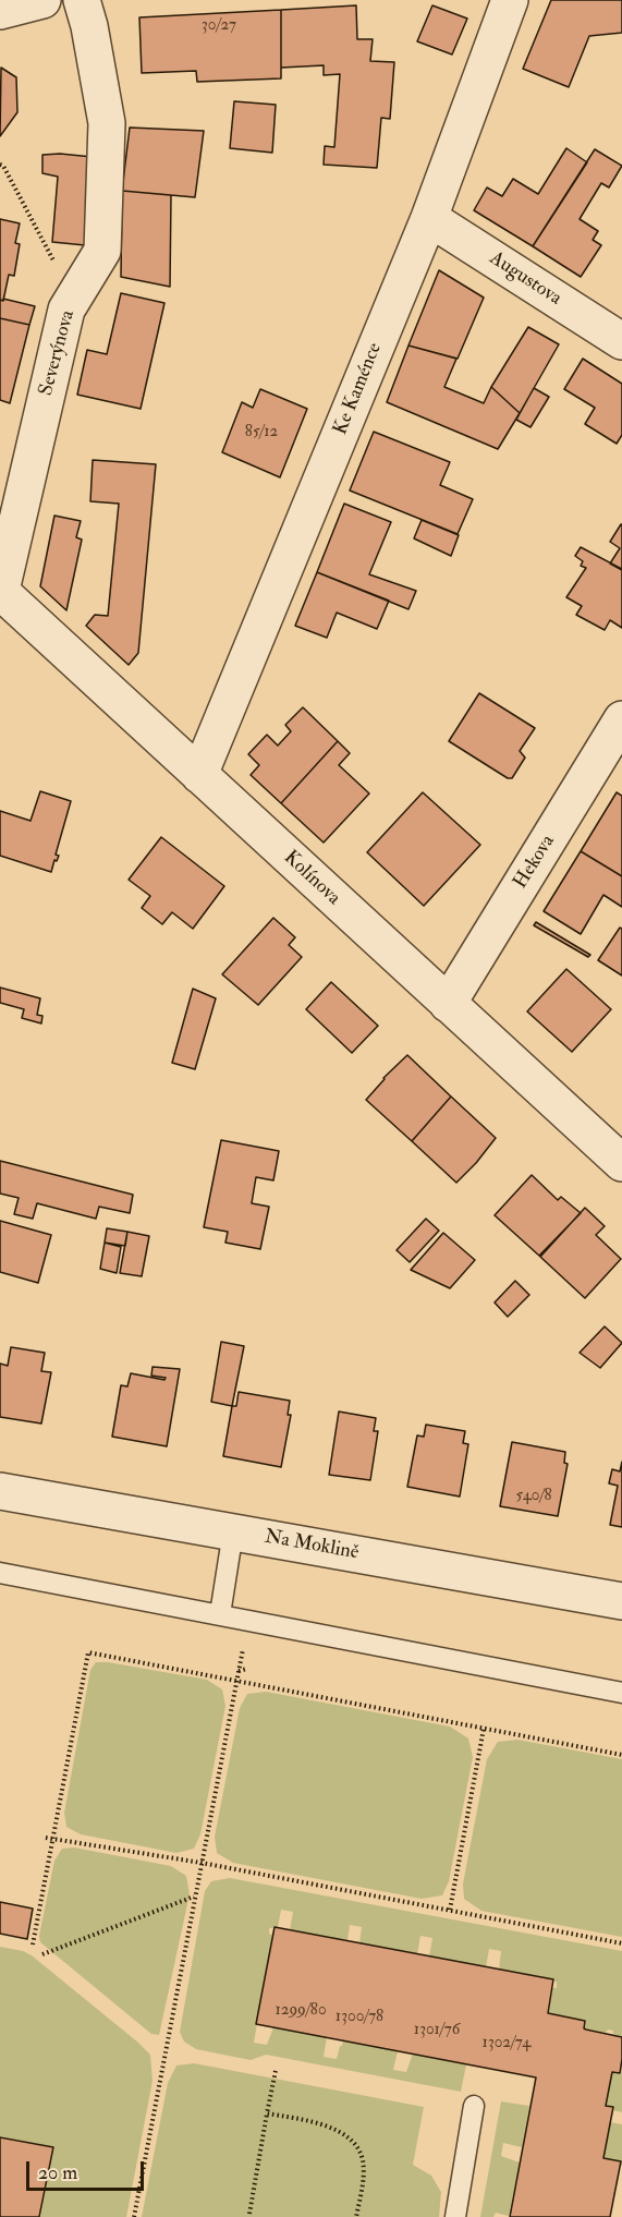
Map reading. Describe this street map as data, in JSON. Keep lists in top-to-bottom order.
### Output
{
  "streets": {
    "street": [
      "Augustova",
      "Severýnova",
      "Ke Kaménce",
      "Hekova",
      "Kolínova",
      "Na Moklině"
    ]
  },
  "crossings": [
    ["Augustova", "Ke Kaménce"],
    ["Severýnova", "Kolínova"],
    ["Ke Kaménce", "Kolínova"],
    ["Hekova", "Kolínova"]
  ],
  "house_numbers": [
    "30/27",
    "85/12",
    "540/8",
    "1299/80",
    "1300/78",
    "1301/76",
    "1302/74"
  ],
  "scale_bar": "20 m"
}
